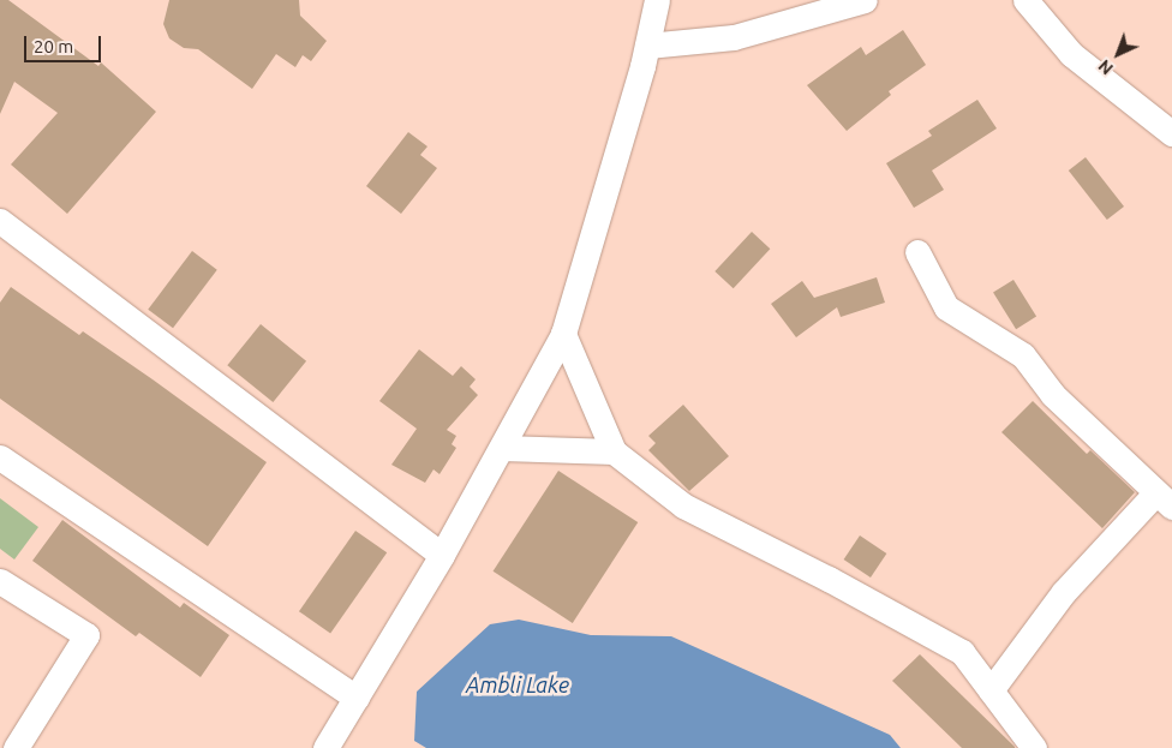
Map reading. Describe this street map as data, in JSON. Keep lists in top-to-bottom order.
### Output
{
  "water": ["Ambli Lake"],
  "scale_bar": "20 m",
  "north": "bottom left"
}
